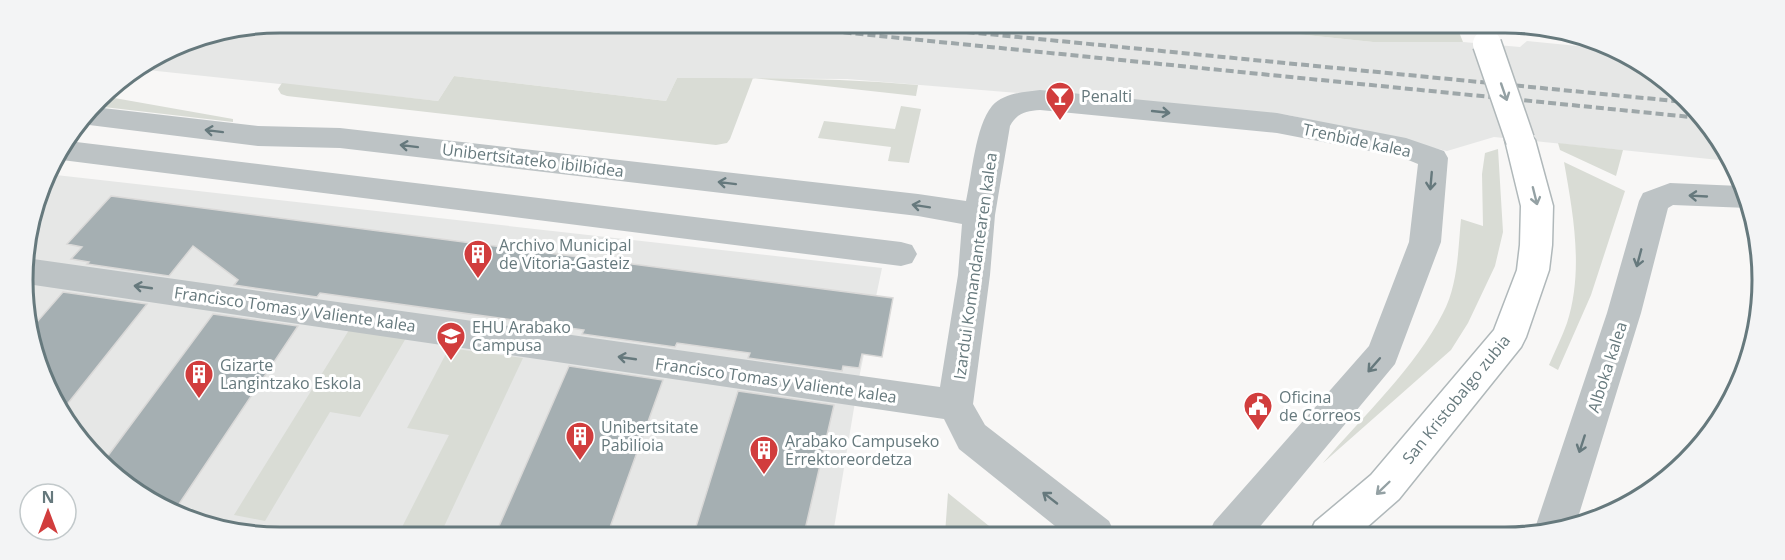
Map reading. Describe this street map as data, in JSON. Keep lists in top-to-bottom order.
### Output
{
  "streets": {
    "main road": ["San Kristobalgo zubia"],
    "street": [
      "Trenbide kalea",
      "Unibertsitateko ibilbidea",
      "Izardui Komandantearen kalea",
      "Francisco Tomas y Valiente kalea",
      "Alboka kalea"
    ]
  },
  "crossings": [
    ["Trenbide kalea", "Izardui Komandantearen kalea"],
    ["Unibertsitateko ibilbidea", "Izardui Komandantearen kalea"],
    ["Izardui Komandantearen kalea", "Francisco Tomas y Valiente kalea"]
  ],
  "one_way": ["Alboka kalea", "San Kristobalgo zubia"],
  "places": {
    "bar": ["Penalti"],
    "building": [
      "Archivo Municipal de Vitoria-Gasteiz",
      "Gizarte Langintzako Eskola",
      "Unibertsitate Pabilioia",
      "Arabako Campuseko Errektoreordetza"
    ],
    "school or university": ["EHU Arabako Campusa"],
    "public building": ["Oficina de Correos"]
  },
  "north": "top"
}
